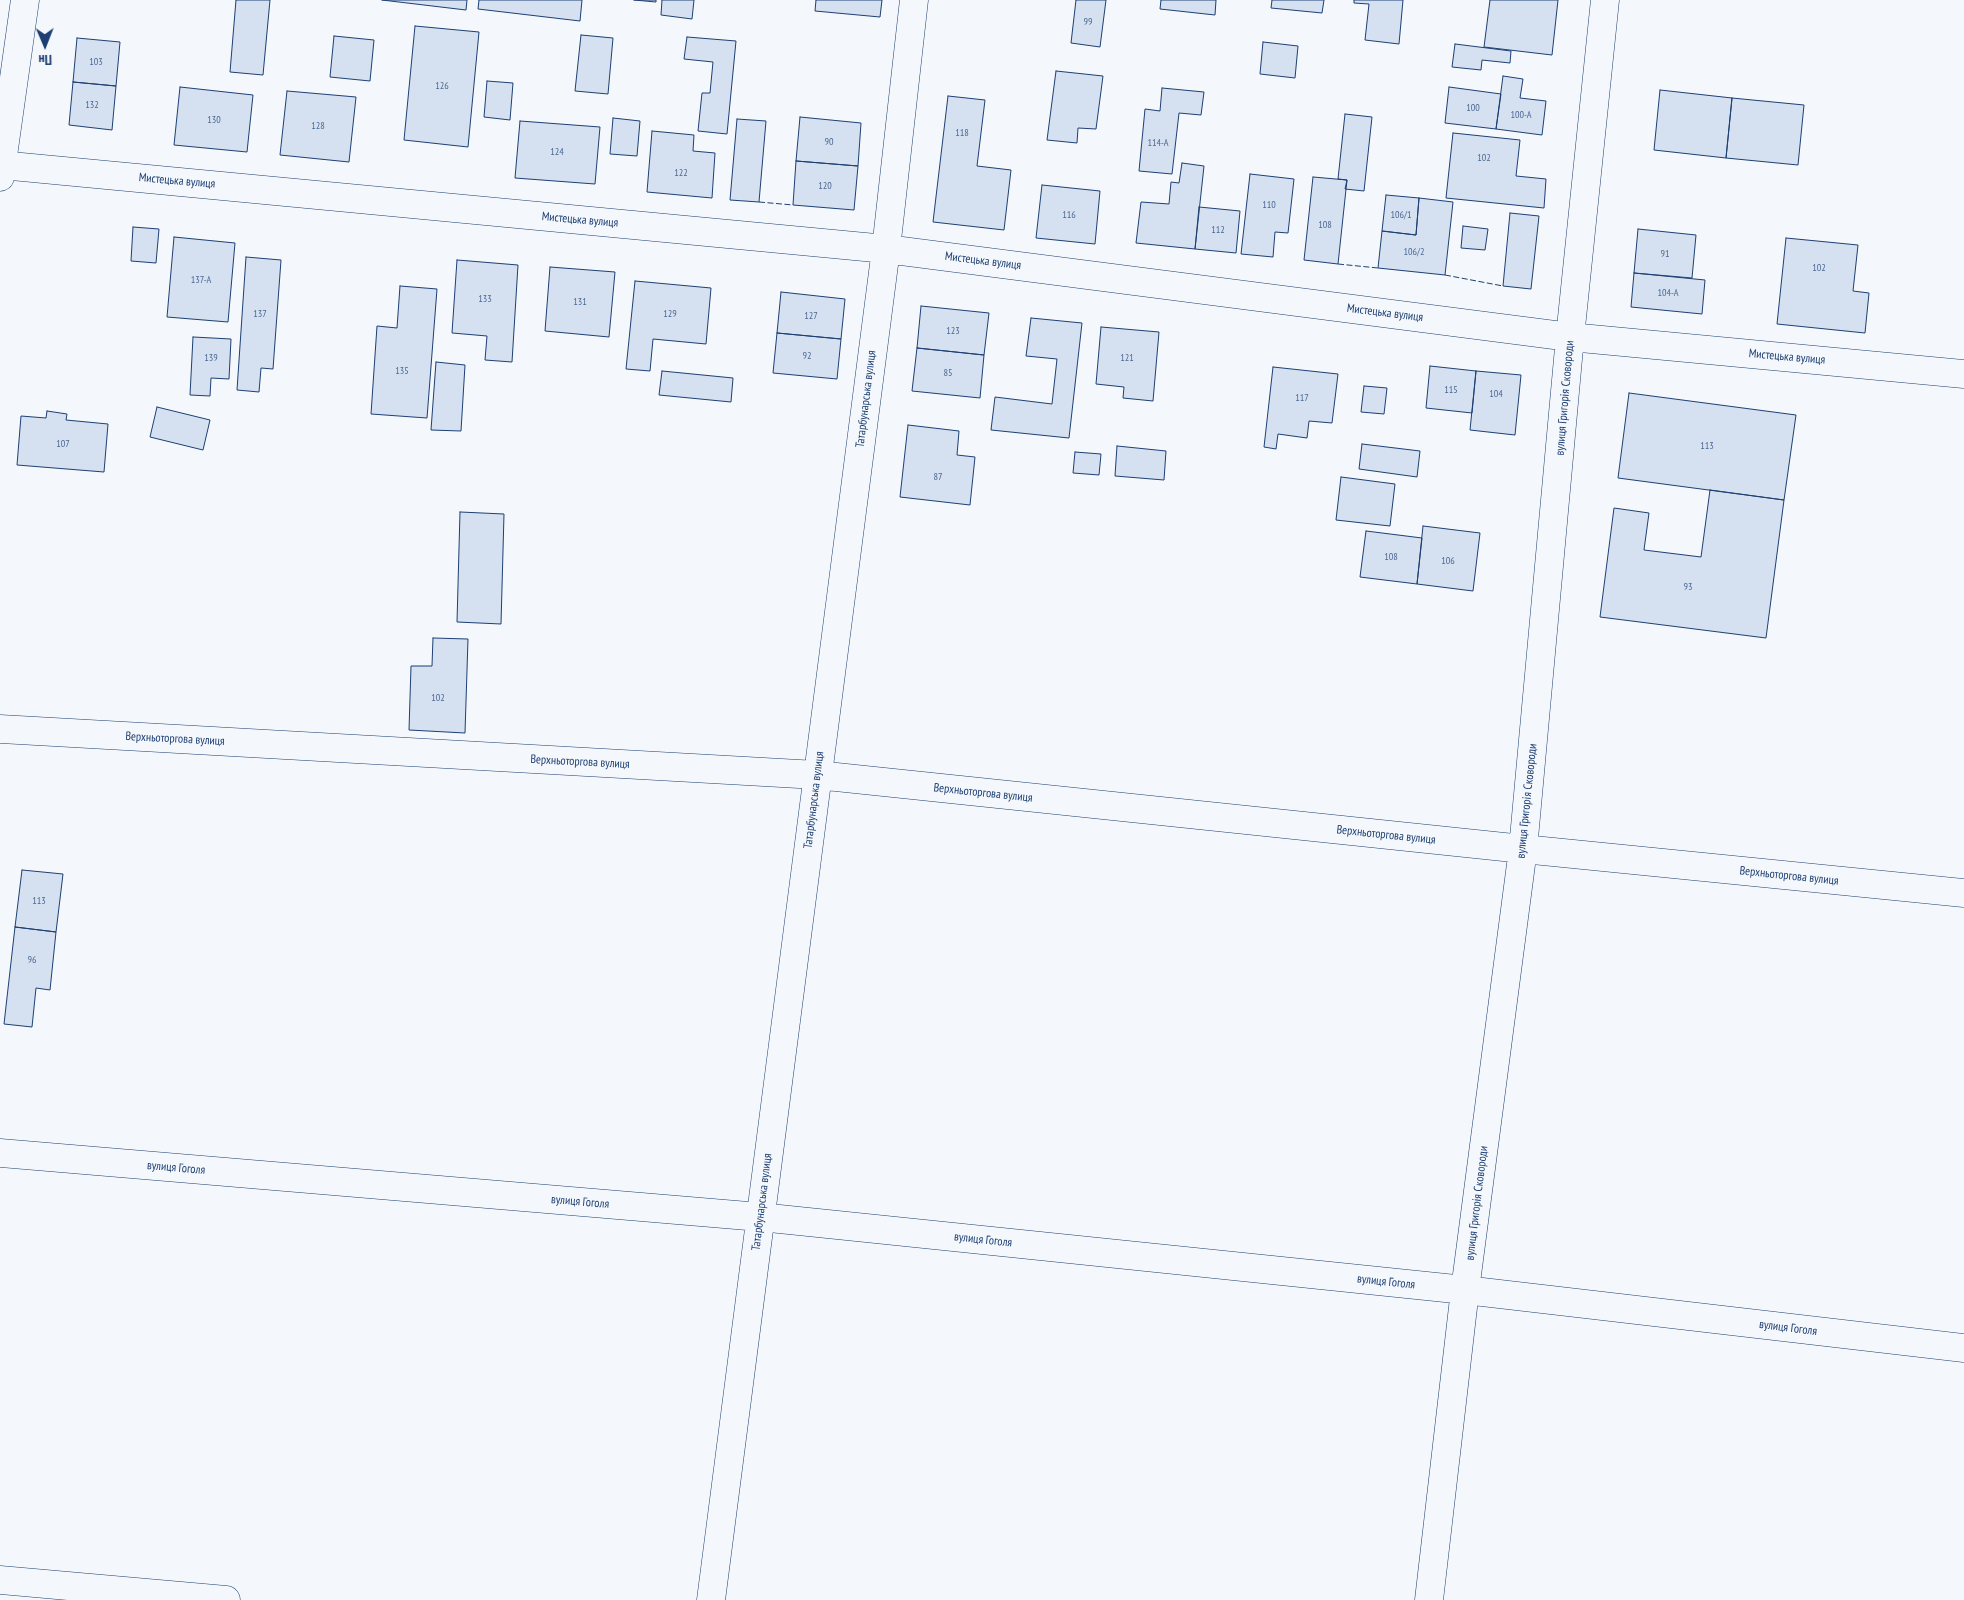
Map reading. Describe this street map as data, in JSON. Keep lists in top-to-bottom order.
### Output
{
  "streets": {
    "street": [
      "Мистецька вулиця",
      "вулиця Григорія Сковороди",
      "Татарбунарська вулиця",
      "Верхньоторгова вулиця",
      "вулиця Гоголя"
    ]
  },
  "crossings": [
    ["Мистецька вулиця", "вулиця Григорія Сковороди"],
    ["Мистецька вулиця", "Татарбунарська вулиця"],
    ["вулиця Григорія Сковороди", "Верхньоторгова вулиця"],
    ["вулиця Григорія Сковороди", "вулиця Гоголя"],
    ["Татарбунарська вулиця", "Верхньоторгова вулиця"],
    ["Татарбунарська вулиця", "вулиця Гоголя"]
  ],
  "house_numbers": [
    "99",
    "103",
    "126",
    "132",
    "100",
    "100-А",
    "130",
    "128",
    "118",
    "90",
    "114-А",
    "124",
    "102",
    "122",
    "120",
    "110",
    "116",
    "106/1",
    "108",
    "112",
    "106/2",
    "91",
    "102",
    "137-А",
    "104-А",
    "133",
    "131",
    "137",
    "129",
    "127",
    "123",
    "92",
    "139",
    "121",
    "135",
    "85",
    "115",
    "104",
    "117",
    "107",
    "113",
    "87",
    "108",
    "106",
    "93",
    "102",
    "113",
    "96"
  ],
  "north": "bottom"
}
